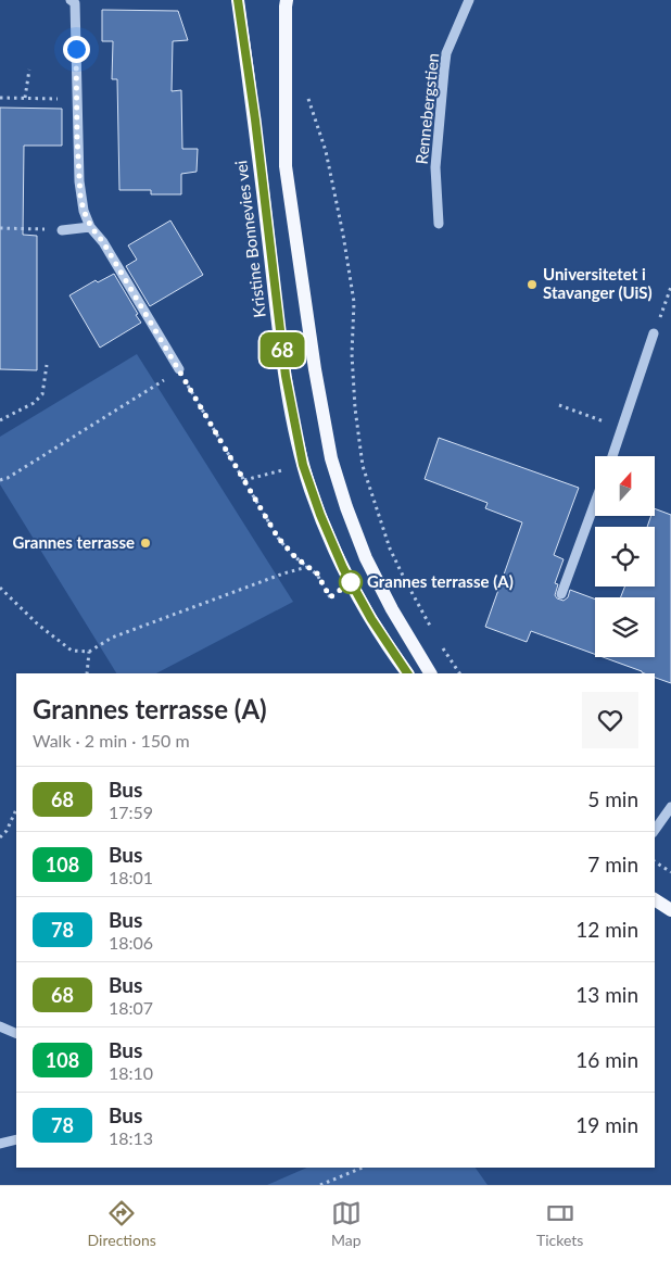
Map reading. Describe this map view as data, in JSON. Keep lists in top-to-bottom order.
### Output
{
  "streets": {
    "main road": ["Kristine Bonnevies vei"],
    "street": ["Rennebergstien"]
  },
  "places": ["Universitetet i Stavanger (UiS)", "Grannes terrasse", "Grannes terrasse (A)"],
  "lines": ["bus line 68"],
  "north": "top",
  "page": {
    "on_map": "68",
    "heading": ["Grannes terrasse (A)", "Walk · 2 min · 150 m"],
    "list": [
      {
        "mark": "68",
        "name": "Bus",
        "note": "17:59",
        "value": "5 min"
      },
      {
        "mark": "108",
        "name": "Bus",
        "note": "18:01",
        "value": "7 min"
      },
      {
        "mark": "78",
        "name": "Bus",
        "note": "18:06",
        "value": "12 min"
      },
      {
        "mark": "68",
        "name": "Bus",
        "note": "18:07",
        "value": "13 min"
      },
      {
        "mark": "108",
        "name": "Bus",
        "note": "18:10",
        "value": "16 min"
      },
      {
        "mark": "78",
        "name": "Bus",
        "note": "18:13",
        "value": "19 min"
      }
    ],
    "tabs": ["Directions", "Map", "Tickets"]
  }
}
